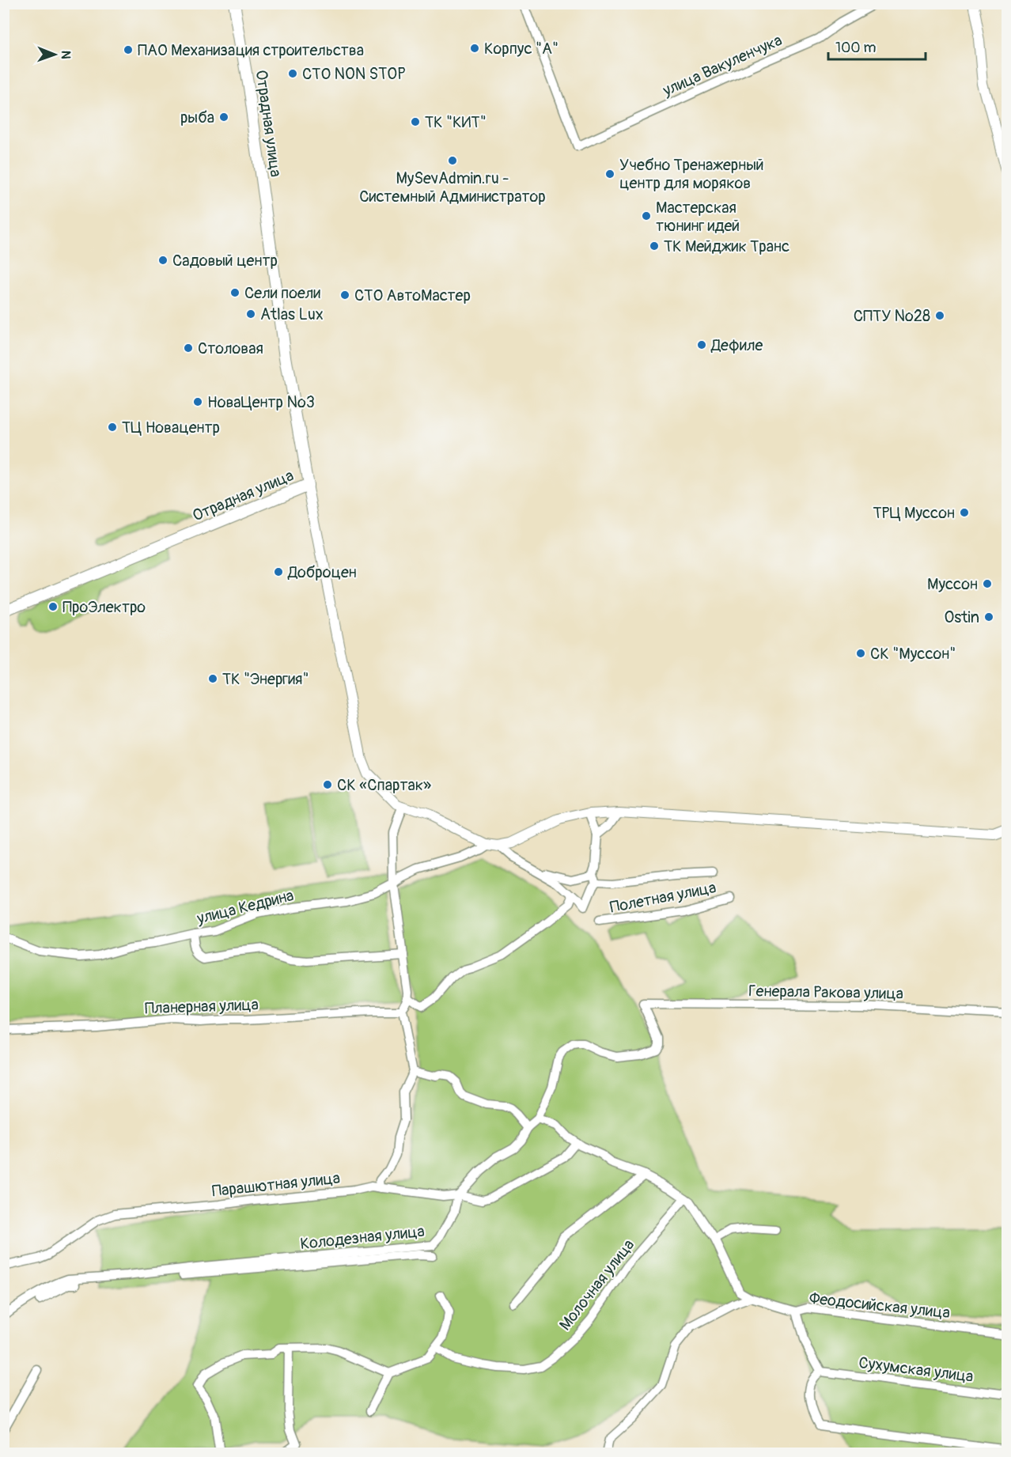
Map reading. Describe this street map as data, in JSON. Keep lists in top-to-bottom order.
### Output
{
  "streets": {
    "main road": ["Отрадная улица"],
    "street": [
      "улица Вакуленчука",
      "Полетная улица",
      "улица Кедрина",
      "Генерала Ракова улица",
      "Планерная улица",
      "Парашютная улица",
      "Колодезная улица",
      "Молочная улица",
      "Феодосийская улица",
      "Сухумская улица"
    ]
  },
  "crossings": [
    ["Генерала Ракова улица", "Колодезная улица"],
    ["Парашютная улица", "Колодезная улица"]
  ],
  "places": [
    "Корпус \"А\"",
    "ПАО Механизация строительства",
    "СТО NON STOP",
    "рыба",
    "ТК \"КИТ\"",
    "MySevAdmin.ru - Системный Администратор",
    "Учебно Тренажерный центр для моряков",
    "Мастерская тюнинг идей",
    "ТК Мейджик Транс",
    "Садовый центр",
    "Сели поели",
    "СТО АвтоМастер",
    "Atlas Lux",
    "СПТУ №28",
    "Дефиле",
    "Столовая",
    "НоваЦентр №3",
    "ТЦ Новацентр",
    "ТРЦ Муссон",
    "Доброцен",
    "Муссон",
    "ПроЭлектро",
    "Ostin",
    "СК \"Муссон\"",
    "ТК \"Энергия\"",
    "СК «Спартак»"
  ],
  "scale_bar": "100 m",
  "north": "right"
}
